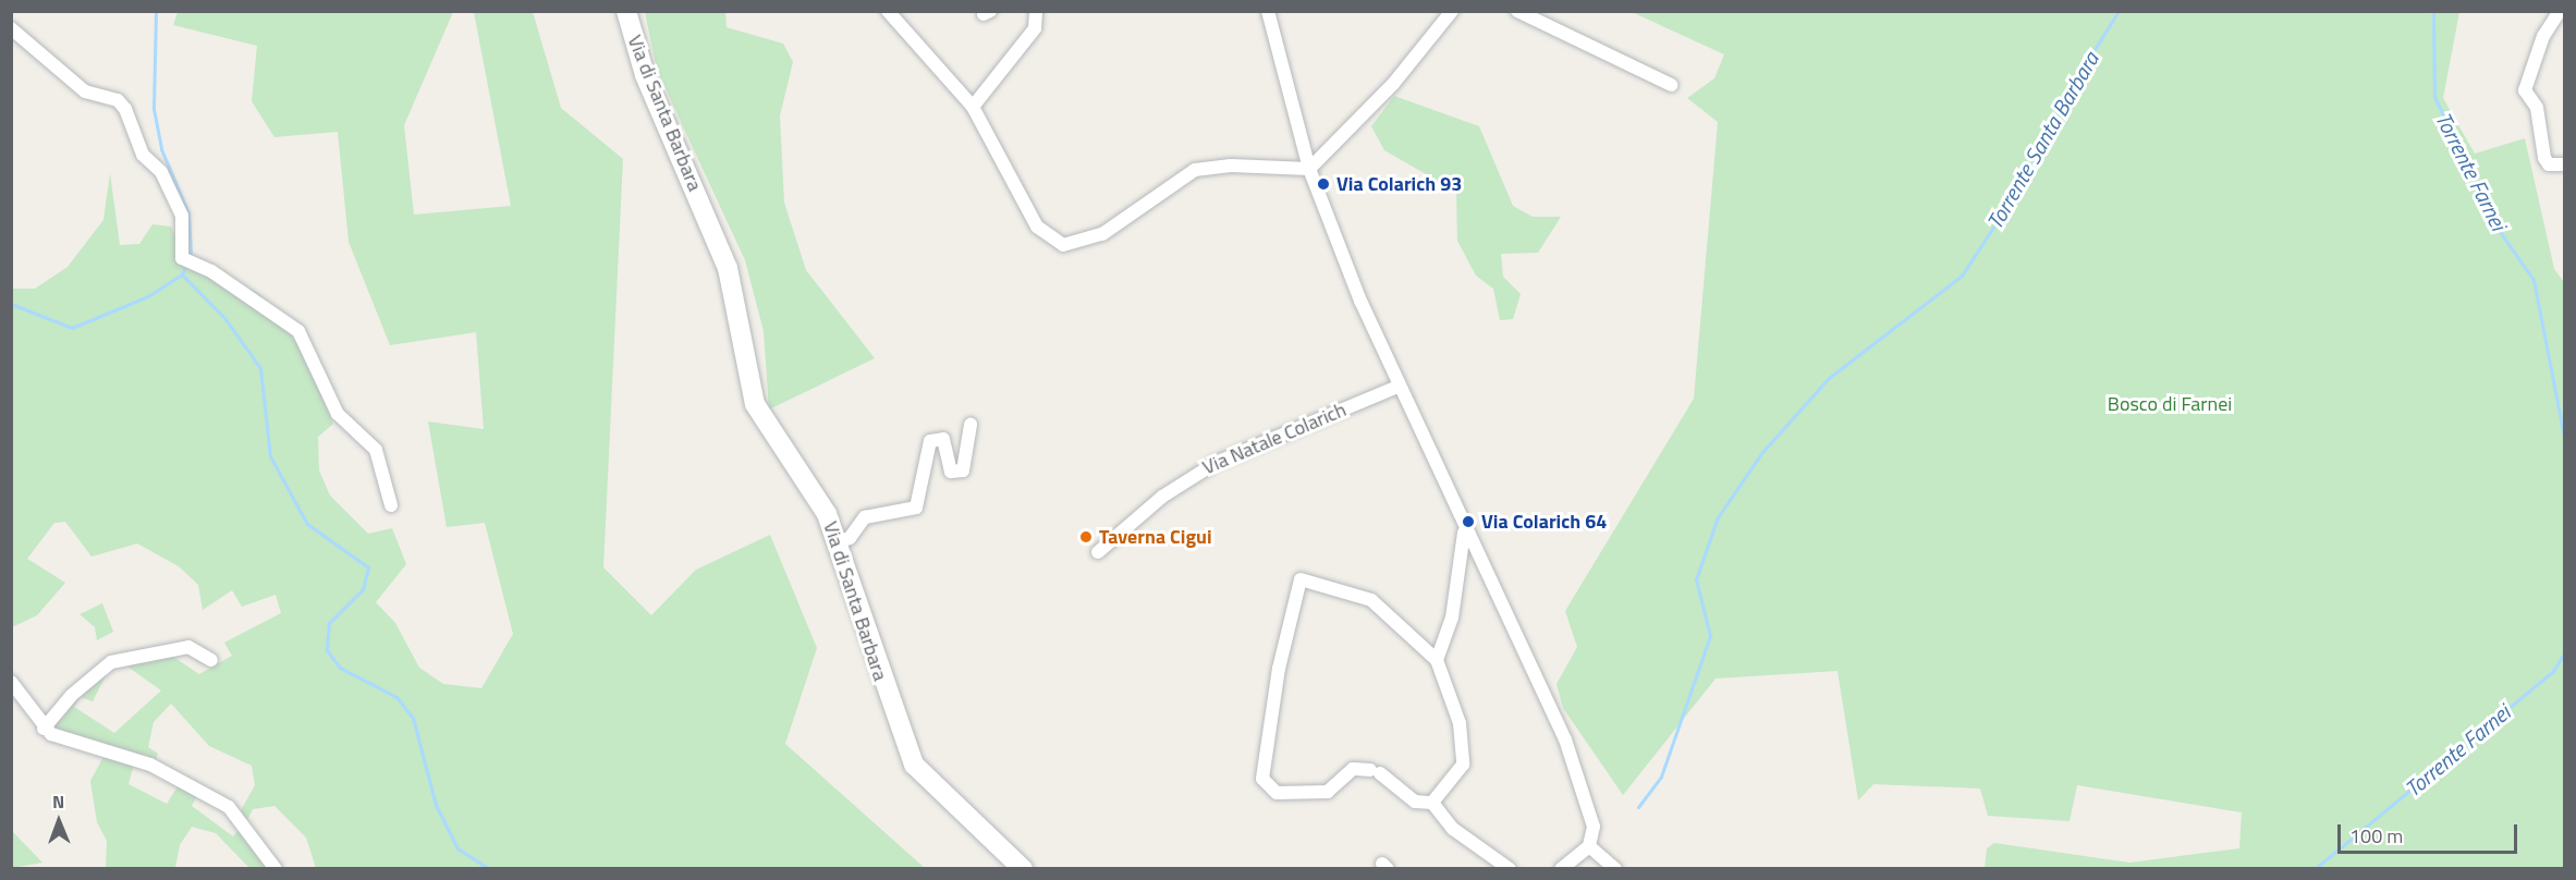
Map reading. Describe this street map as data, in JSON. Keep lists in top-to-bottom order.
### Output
{
  "streets": {
    "street": ["Via di Santa Barbara", "Via Natale Colarich"]
  },
  "water": ["Torrente Santa Barbara", "Torrente Farnei"],
  "parks": ["Bosco di Farnei"],
  "places": ["Via Colarich 93", "Via Colarich 64", "Taverna Cigui"],
  "scale_bar": "100 m",
  "north": "top"
}
